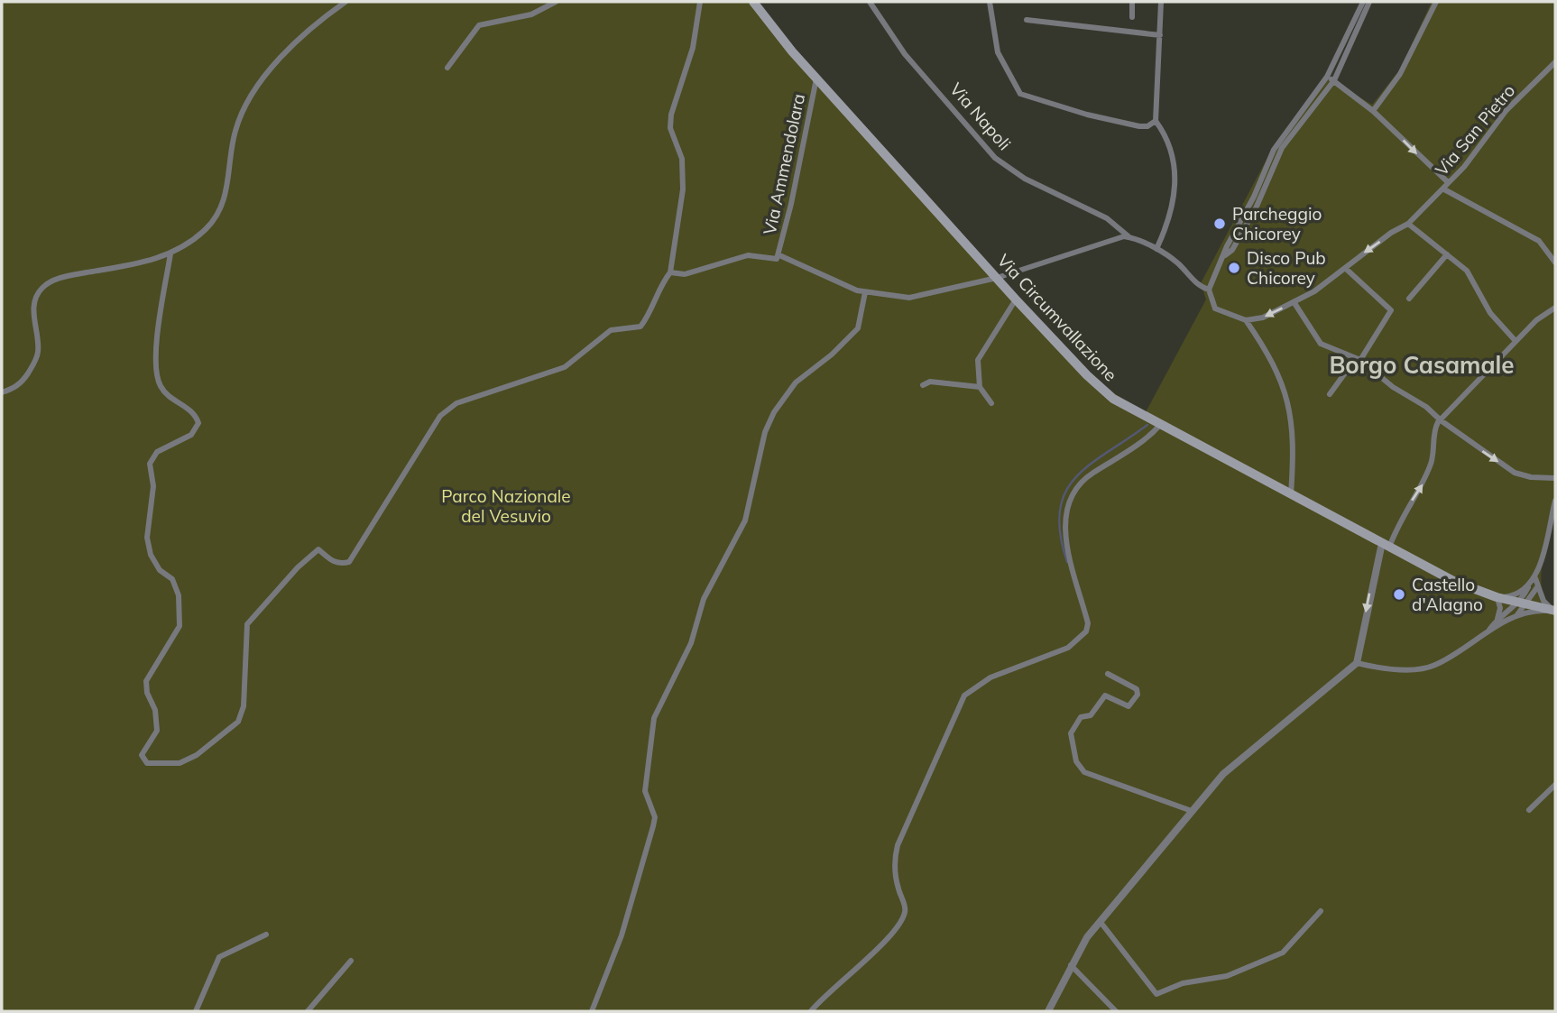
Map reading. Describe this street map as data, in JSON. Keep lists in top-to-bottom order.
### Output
{
  "streets": {
    "main road": ["Via Circumvallazione"],
    "street": ["Via Napoli", "Via San Pietro", "Via Ammendolara"]
  },
  "crossings": [
    ["Via Napoli", "Via San Pietro"],
    ["Via Napoli", "Via Ammendolara"],
    ["Via Ammendolara", "Via Circumvallazione"]
  ],
  "districts": ["Borgo Casamale"],
  "parks": ["Parco Nazionale del Vesuvio"],
  "places": ["Parcheggio Chicorey", "Disco Pub Chicorey", "Castello d'Alagno"]
}
